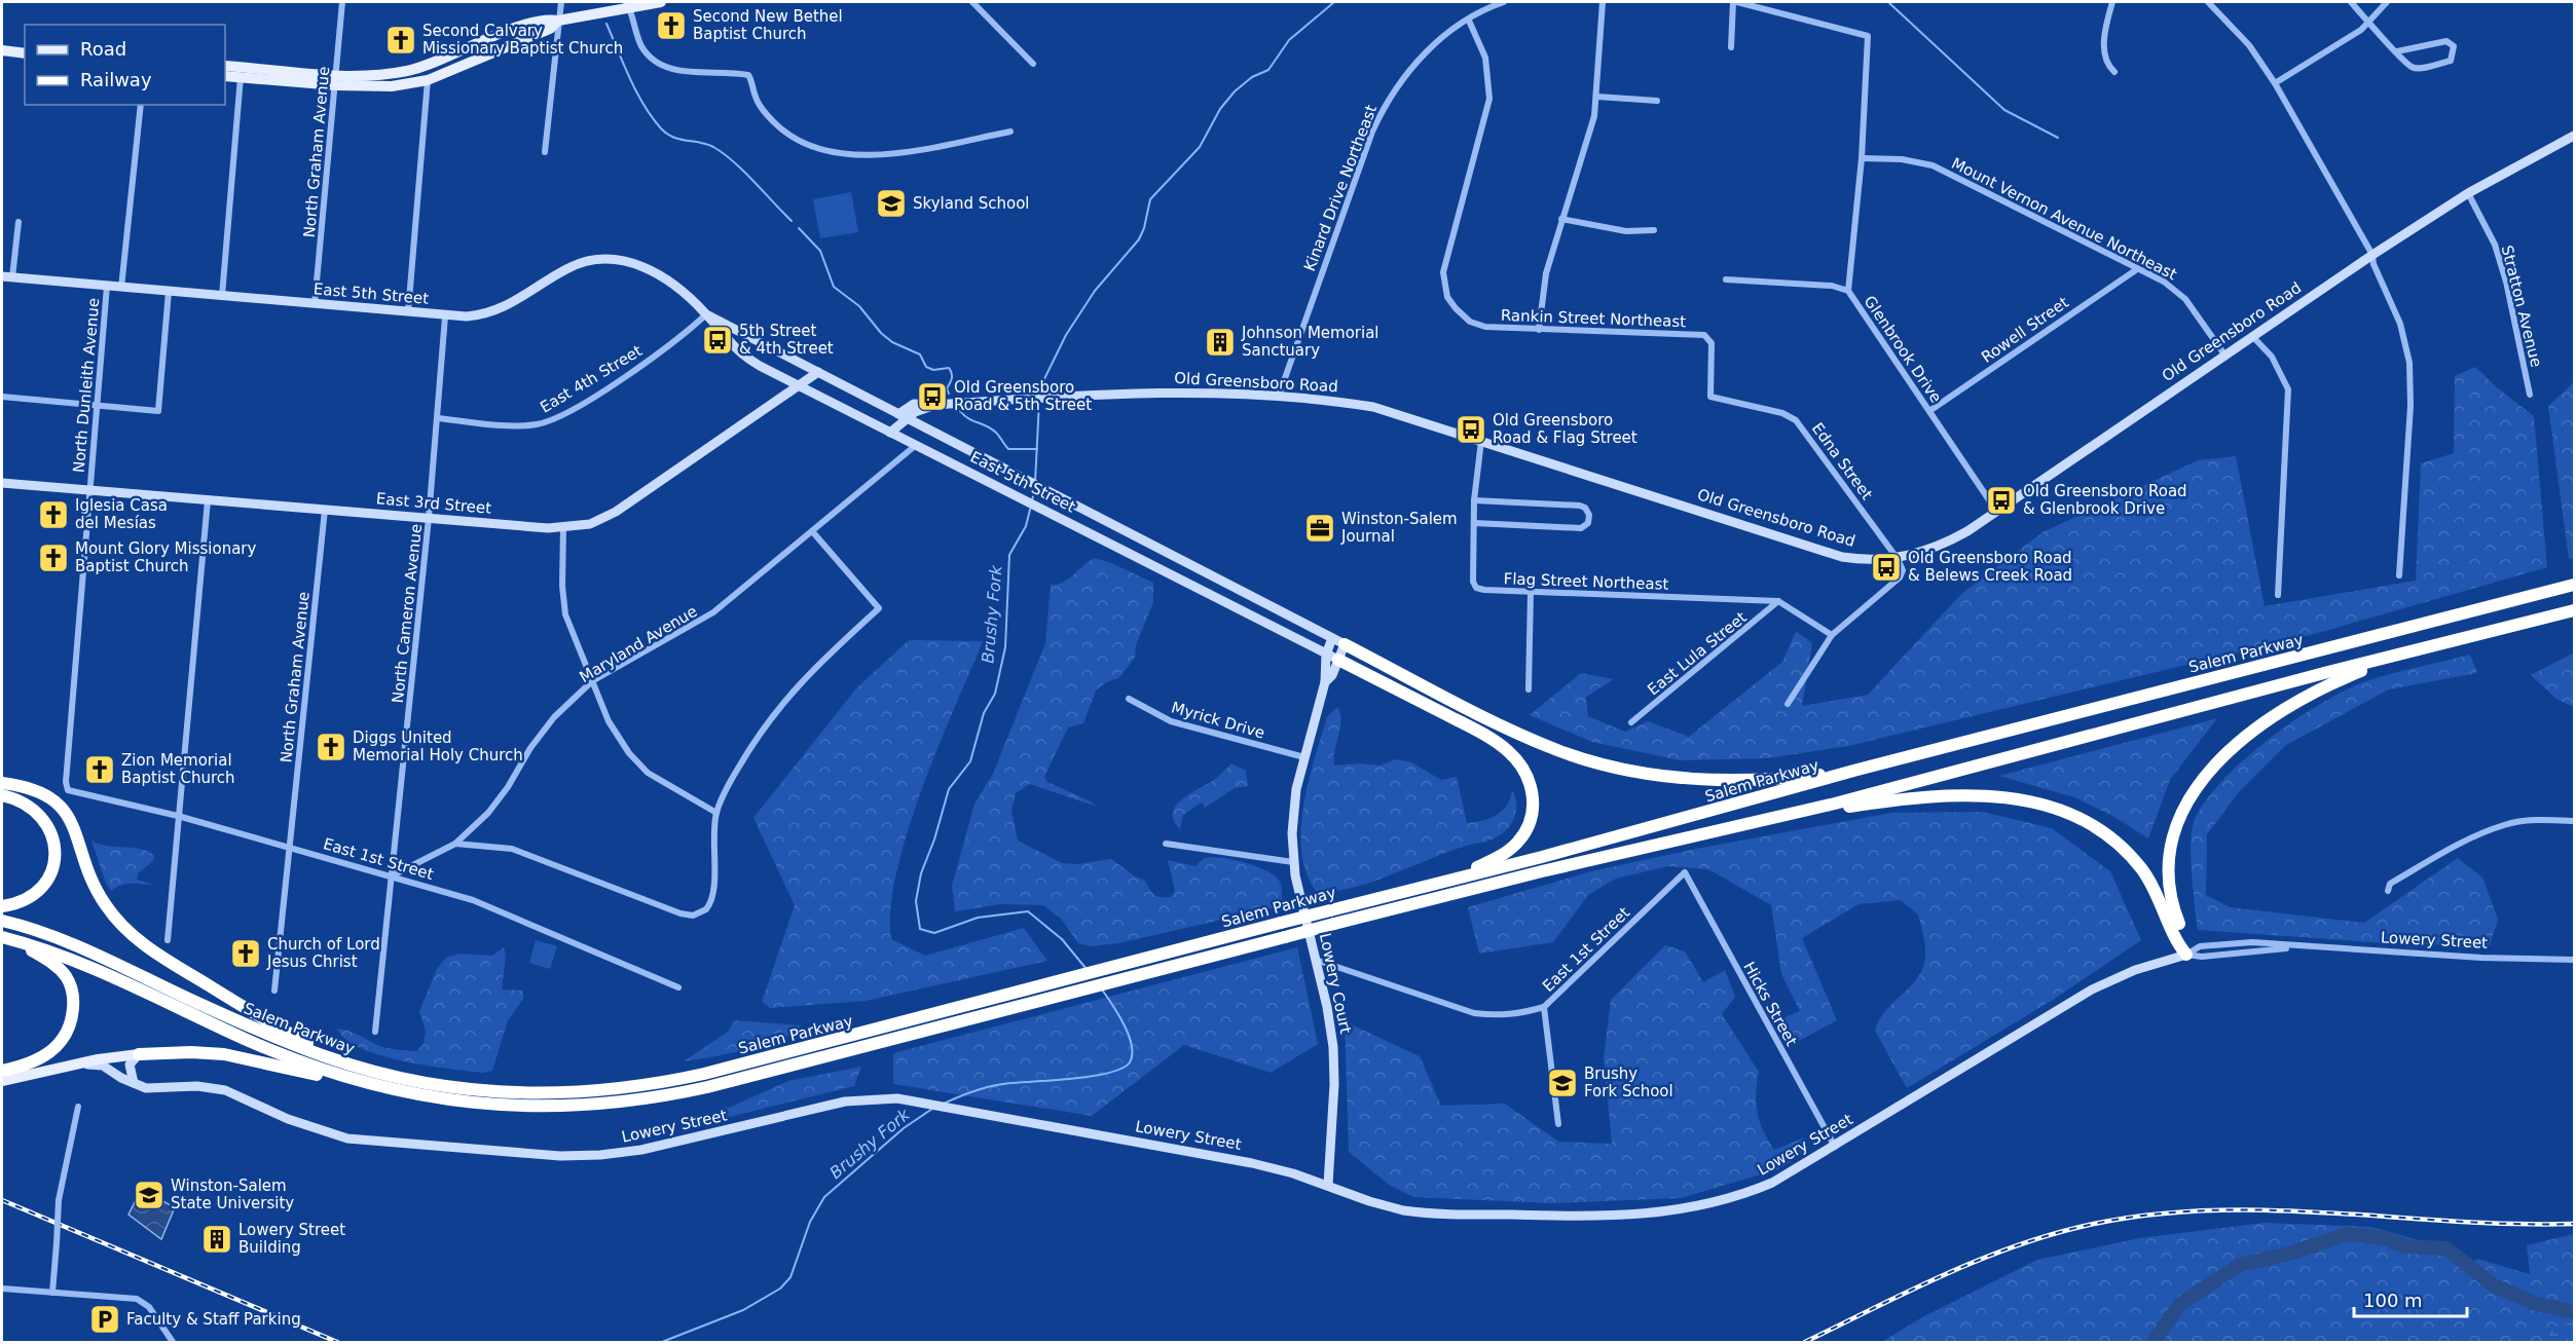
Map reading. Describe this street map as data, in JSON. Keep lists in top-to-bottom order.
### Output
{
  "streets": {
    "highway": ["Salem Parkway"],
    "street": [
      "North Graham Avenue",
      "Kinard Drive Northeast",
      "Mount Vernon Avenue Northeast",
      "East 5th Street",
      "Stratton Avenue",
      "Rankin Street Northeast",
      "Rowell Street",
      "Old Greensboro Road",
      "Glenbrook Drive",
      "East 4th Street",
      "North Dunleith Avenue",
      "Edna Street",
      "East 3rd Street",
      "Flag Street Northeast",
      "North Cameron Avenue",
      "Maryland Avenue",
      "East Lula Street",
      "Myrick Drive",
      "East 1st Street",
      "Lowery Street",
      "Lowery Court",
      "Hicks Street"
    ]
  },
  "crossings": [
    ["North Graham Avenue", "East 5th Street"],
    ["North Graham Avenue", "East 3rd Street"],
    ["North Graham Avenue", "East 1st Street"],
    ["Kinard Drive Northeast", "Rankin Street Northeast"],
    ["Kinard Drive Northeast", "Old Greensboro Road"],
    ["Mount Vernon Avenue Northeast", "Rowell Street"],
    ["Mount Vernon Avenue Northeast", "Old Greensboro Road"],
    ["Mount Vernon Avenue Northeast", "Glenbrook Drive"],
    ["East 5th Street", "Old Greensboro Road"],
    ["East 5th Street", "East 4th Street"],
    ["East 5th Street", "North Dunleith Avenue"],
    ["East 5th Street", "East 3rd Street"],
    ["East 5th Street", "North Cameron Avenue"],
    ["East 5th Street", "Maryland Avenue"],
    ["East 5th Street", "Lowery Court"],
    ["Stratton Avenue", "Old Greensboro Road"],
    ["Rankin Street Northeast", "Edna Street"],
    ["Rowell Street", "Glenbrook Drive"],
    ["Old Greensboro Road", "Glenbrook Drive"],
    ["Old Greensboro Road", "Edna Street"],
    ["Old Greensboro Road", "Flag Street Northeast"],
    ["East 4th Street", "North Cameron Avenue"],
    ["North Dunleith Avenue", "East 3rd Street"],
    ["North Dunleith Avenue", "East 1st Street"],
    ["East 3rd Street", "North Cameron Avenue"],
    ["Flag Street Northeast", "East Lula Street"],
    ["North Cameron Avenue", "Maryland Avenue"],
    ["North Cameron Avenue", "East 1st Street"],
    ["Maryland Avenue", "East 1st Street"],
    ["Myrick Drive", "Lowery Court"],
    ["East 1st Street", "Lowery Court"],
    ["East 1st Street", "Hicks Street"],
    ["Lowery Street", "Lowery Court"],
    ["Lowery Street", "Hicks Street"]
  ],
  "water": ["Brushy Fork"],
  "places": {
    "church": [
      "Second New Bethel Baptist Church",
      "Second Calvary Missionary Baptist Church",
      "Iglesia Casa del Mesías",
      "Mount Glory Missionary Baptist Church",
      "Diggs United Memorial Holy Church",
      "Zion Memorial Baptist Church",
      "Church of Lord Jesus Christ"
    ],
    "school or university": ["Skyland School", "Brushy Fork School", "Winston-Salem State University"],
    "bus stop": [
      "5th Street & 4th Street",
      "Old Greensboro Road & 5th Street",
      "Old Greensboro Road & Flag Street",
      "Old Greensboro Road & Glenbrook Drive",
      "Old Greensboro Road & Belews Creek Road"
    ],
    "building": ["Johnson Memorial Sanctuary", "Lowery Street Building"],
    "office": ["Winston-Salem Journal"],
    "parking": ["Faculty & Staff Parking"]
  },
  "legend": ["Road", "Railway"],
  "scale_bar": "100 m"
}
